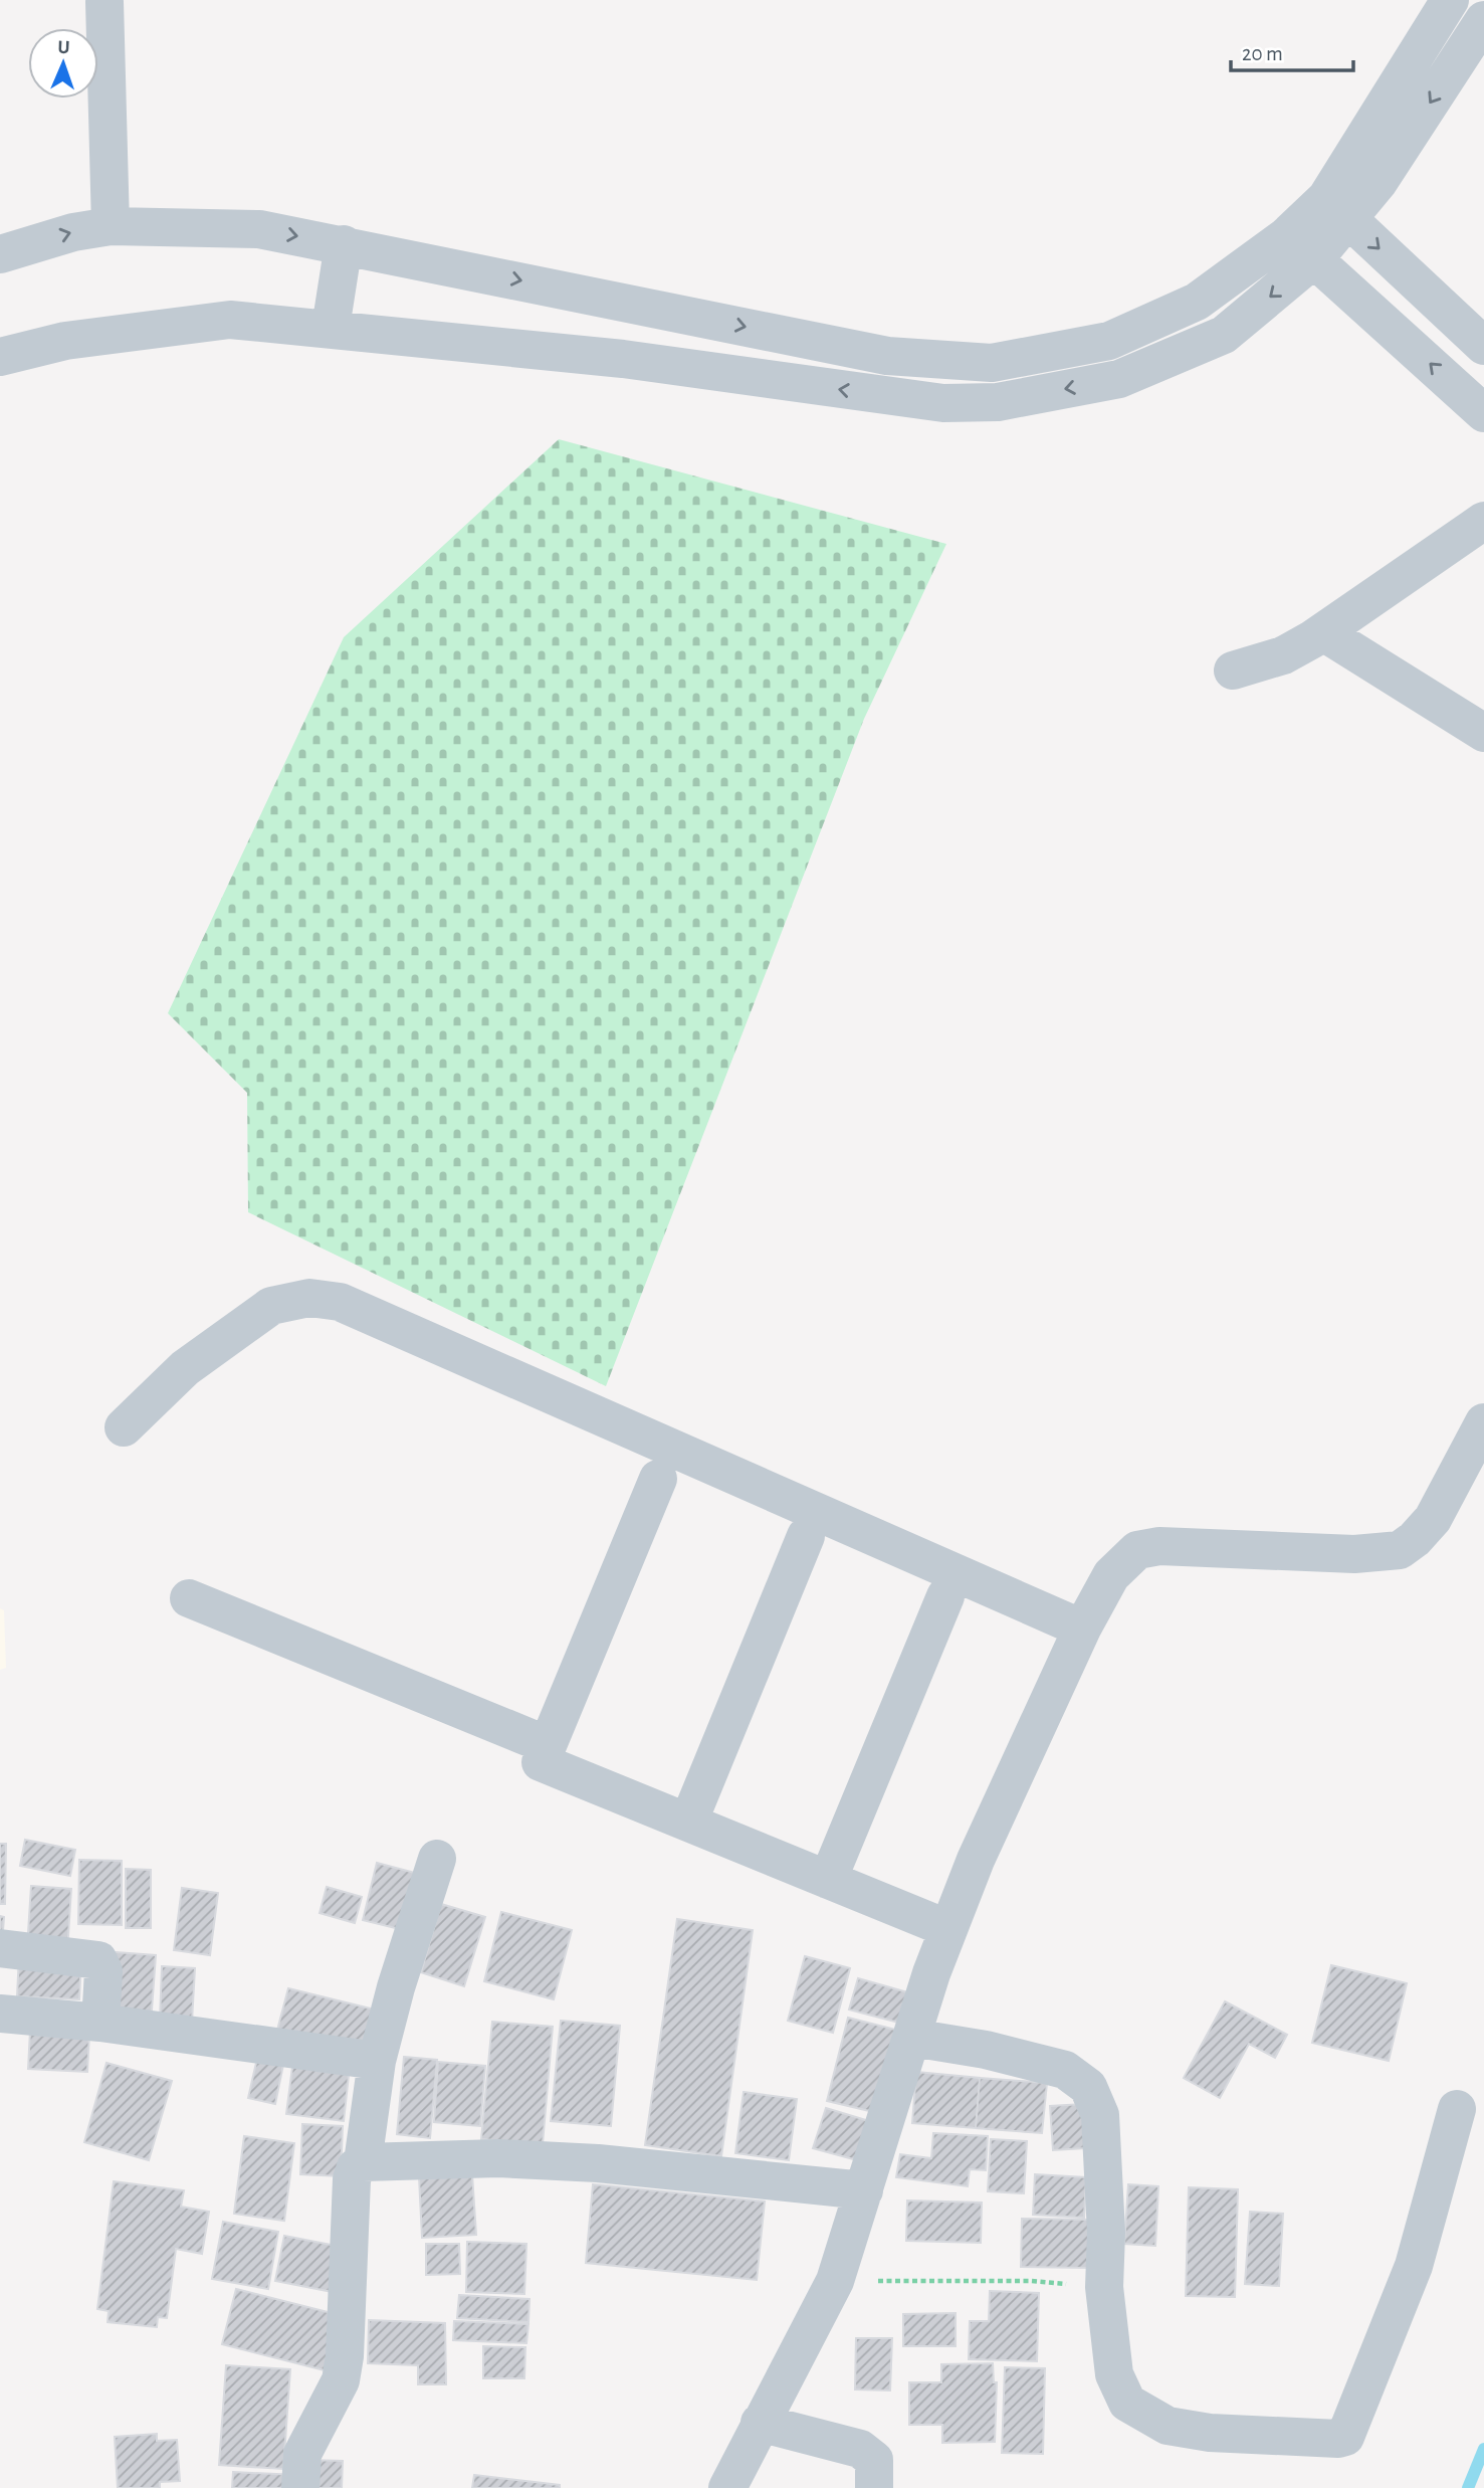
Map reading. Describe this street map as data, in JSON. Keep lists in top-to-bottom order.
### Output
{
  "scale_bar": "20 m",
  "north": "top"
}
